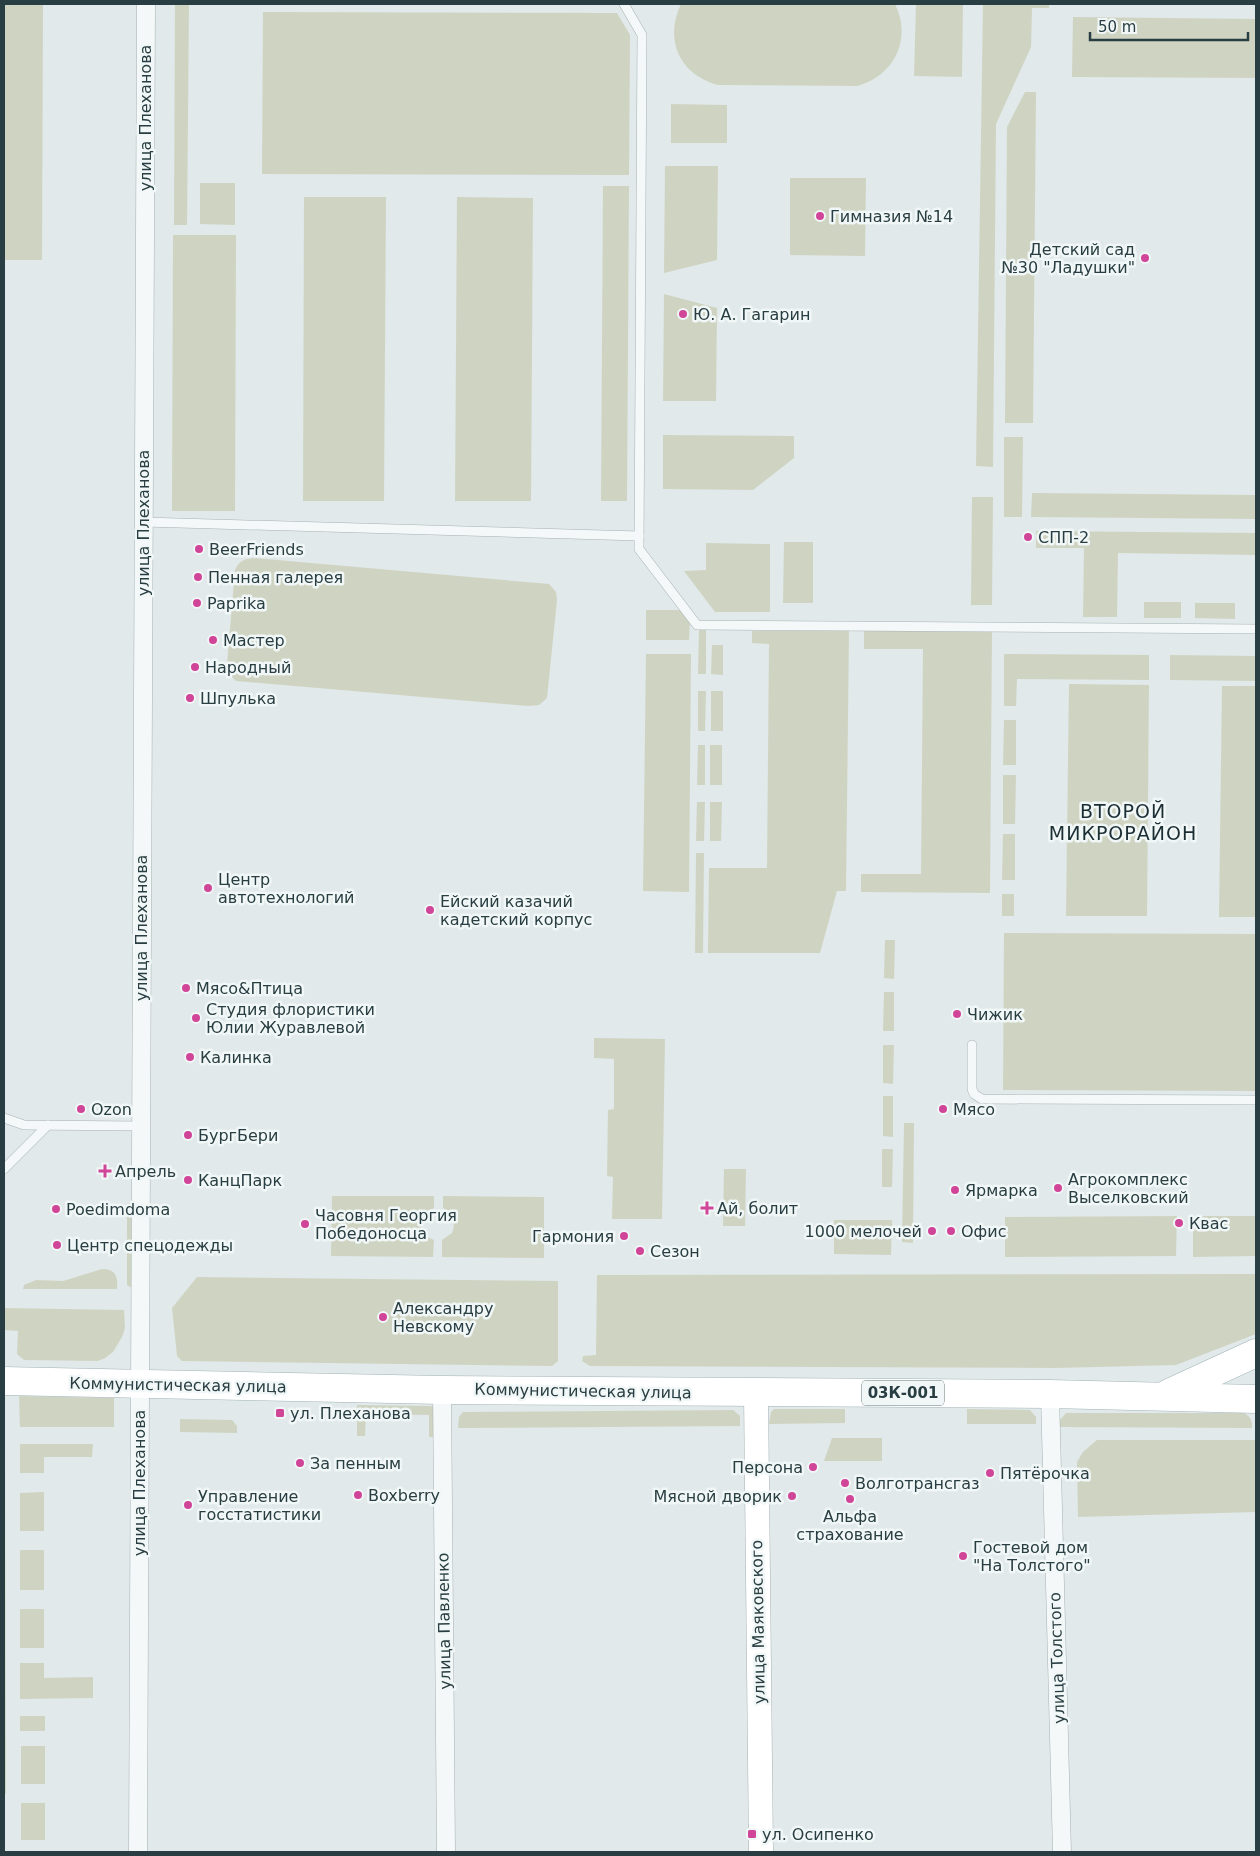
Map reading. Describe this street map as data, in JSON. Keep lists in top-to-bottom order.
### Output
{
  "streets": {
    "main road": ["Коммунистическая улица", "03К-001"],
    "street": [
      "улица Плеханова",
      "улица Павленко",
      "улица Маяковского",
      "улица Толстого"
    ]
  },
  "crossings": [
    ["улица Плеханова", "Коммунистическая улица"],
    ["Коммунистическая улица", "улица Павленко"],
    ["Коммунистическая улица", "улица Маяковского"],
    ["Коммунистическая улица", "улица Толстого"]
  ],
  "districts": ["ВТОРОЙ МИКРОРАЙОН"],
  "places": {
    "other": [
      "Гимназия №14",
      "Детский сад №30 \"Ладушки\"",
      "Ю. А. Гагарин",
      "СПП-2",
      "BeerFriends",
      "Пенная галерея",
      "Paprika",
      "Мастер",
      "Народный",
      "Шпулька",
      "Центр автотехнологий",
      "Ейский казачий кадетский корпус",
      "Мясо&Птица",
      "Чижик",
      "Студия флористики Юлии Журавлевой",
      "Калинка",
      "Ozon",
      "Мясо",
      "БургБери",
      "КанцПарк",
      "Агрокомплекс Выселковский",
      "Ярмарка",
      "Poedimdoma",
      "Квас",
      "Часовня Георгия Победоносца",
      "1000 мелочей",
      "Офис",
      "Гармония",
      "Центр спецодежды",
      "Сезон",
      "Александру Невскому",
      "За пенным",
      "Персона",
      "Пятёрочка",
      "Волготрансгаз",
      "Boxberry",
      "Мясной дворик",
      "Альфа страхование",
      "Управление госстатистики",
      "Гостевой дом \"На Толстого\""
    ],
    "health": ["Апрель", "Ай, болит"],
    "transit": ["ул. Плеханова", "ул. Осипенко"]
  },
  "scale_bar": "50 m"
}
